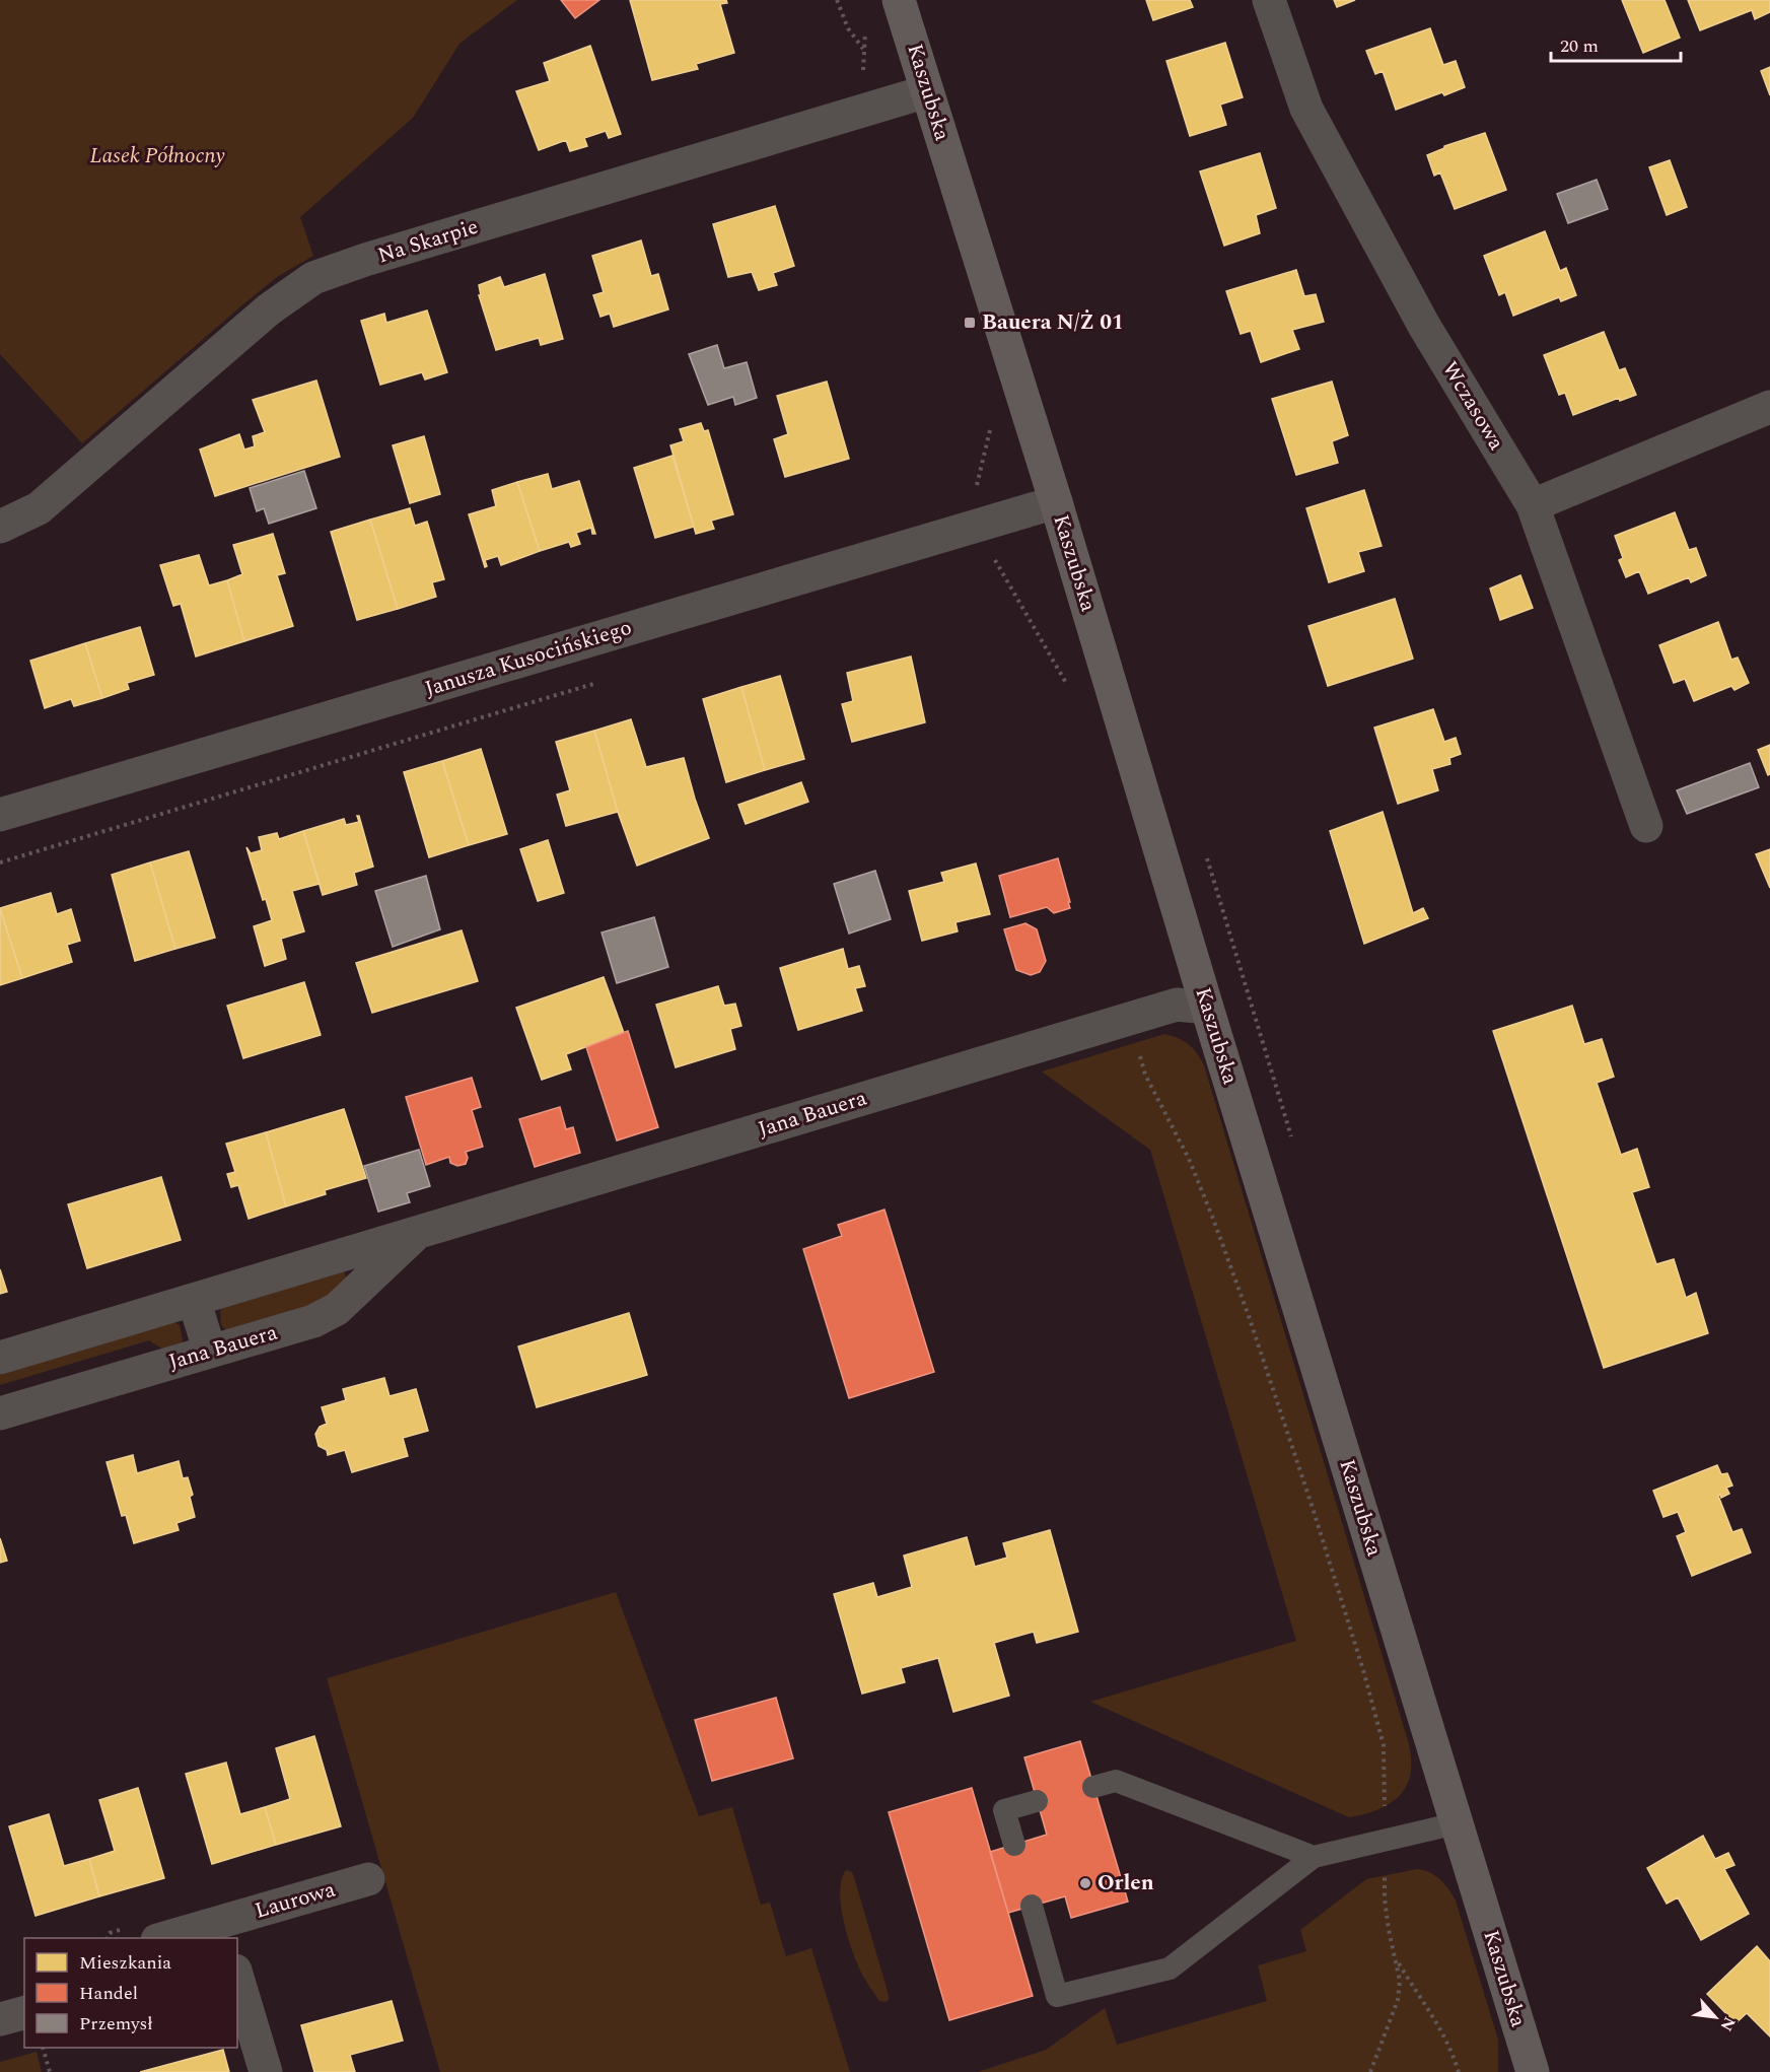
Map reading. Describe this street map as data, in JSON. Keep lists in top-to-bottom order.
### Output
{
  "streets": {
    "main road": ["Kaszubska"],
    "street": [
      "Na Skarpie",
      "Wczasowa",
      "Janusza Kusocińskiego",
      "Jana Bauera",
      "Laurowa"
    ]
  },
  "crossings": [
    ["Kaszubska", "Na Skarpie"],
    ["Kaszubska", "Janusza Kusocińskiego"],
    ["Kaszubska", "Jana Bauera"]
  ],
  "parks": ["Lasek Północny"],
  "places": {
    "transit": ["Bauera N/Ż 01"],
    "other": ["Orlen"]
  },
  "legend": ["Mieszkania", "Handel", "Przemysł"],
  "scale_bar": "20 m",
  "north": "bottom right"
}
